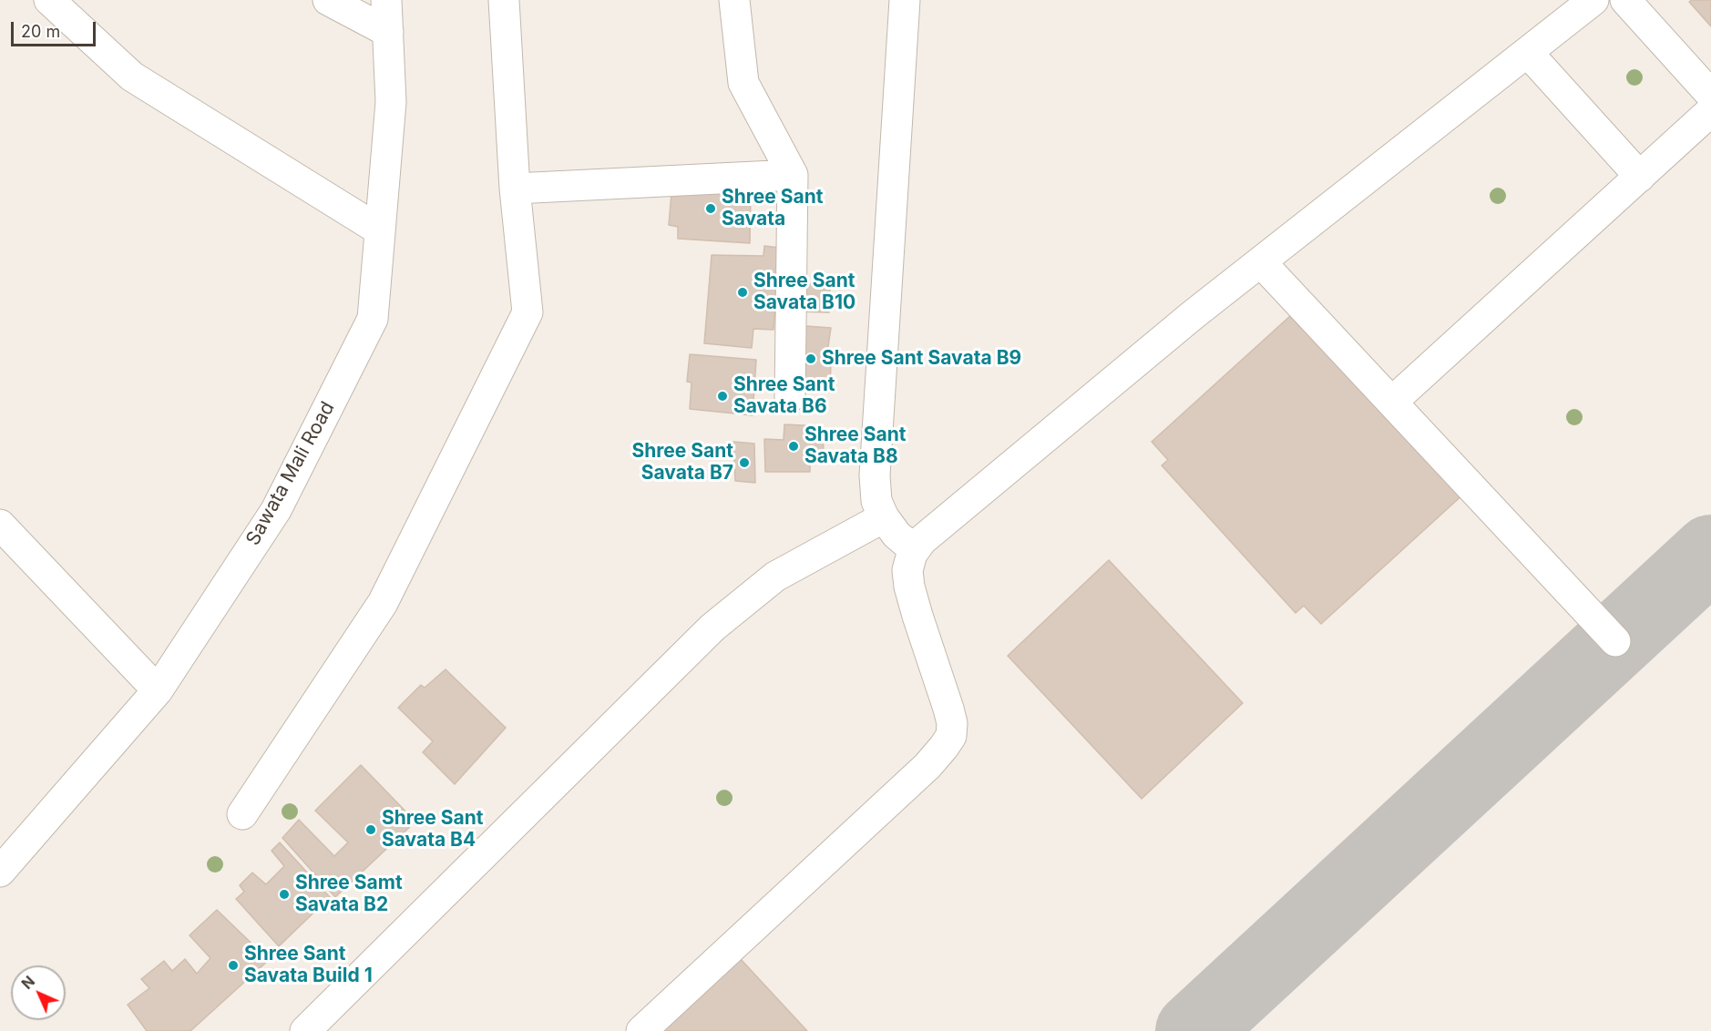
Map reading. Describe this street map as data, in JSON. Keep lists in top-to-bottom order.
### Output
{
  "streets": {
    "street": ["Sawata Mali Road"]
  },
  "places": [
    "Shree Sant Savata",
    "Shree Sant Savata B10",
    "Shree Sant Savata B9",
    "Shree Sant Savata B6",
    "Shree Sant Savata B8",
    "Shree Sant Savata B7",
    "Shree Sant Savata B4",
    "Shree Samt Savata B2",
    "Shree Sant Savata Build 1"
  ],
  "scale_bar": "20 m",
  "north": "top left"
}
